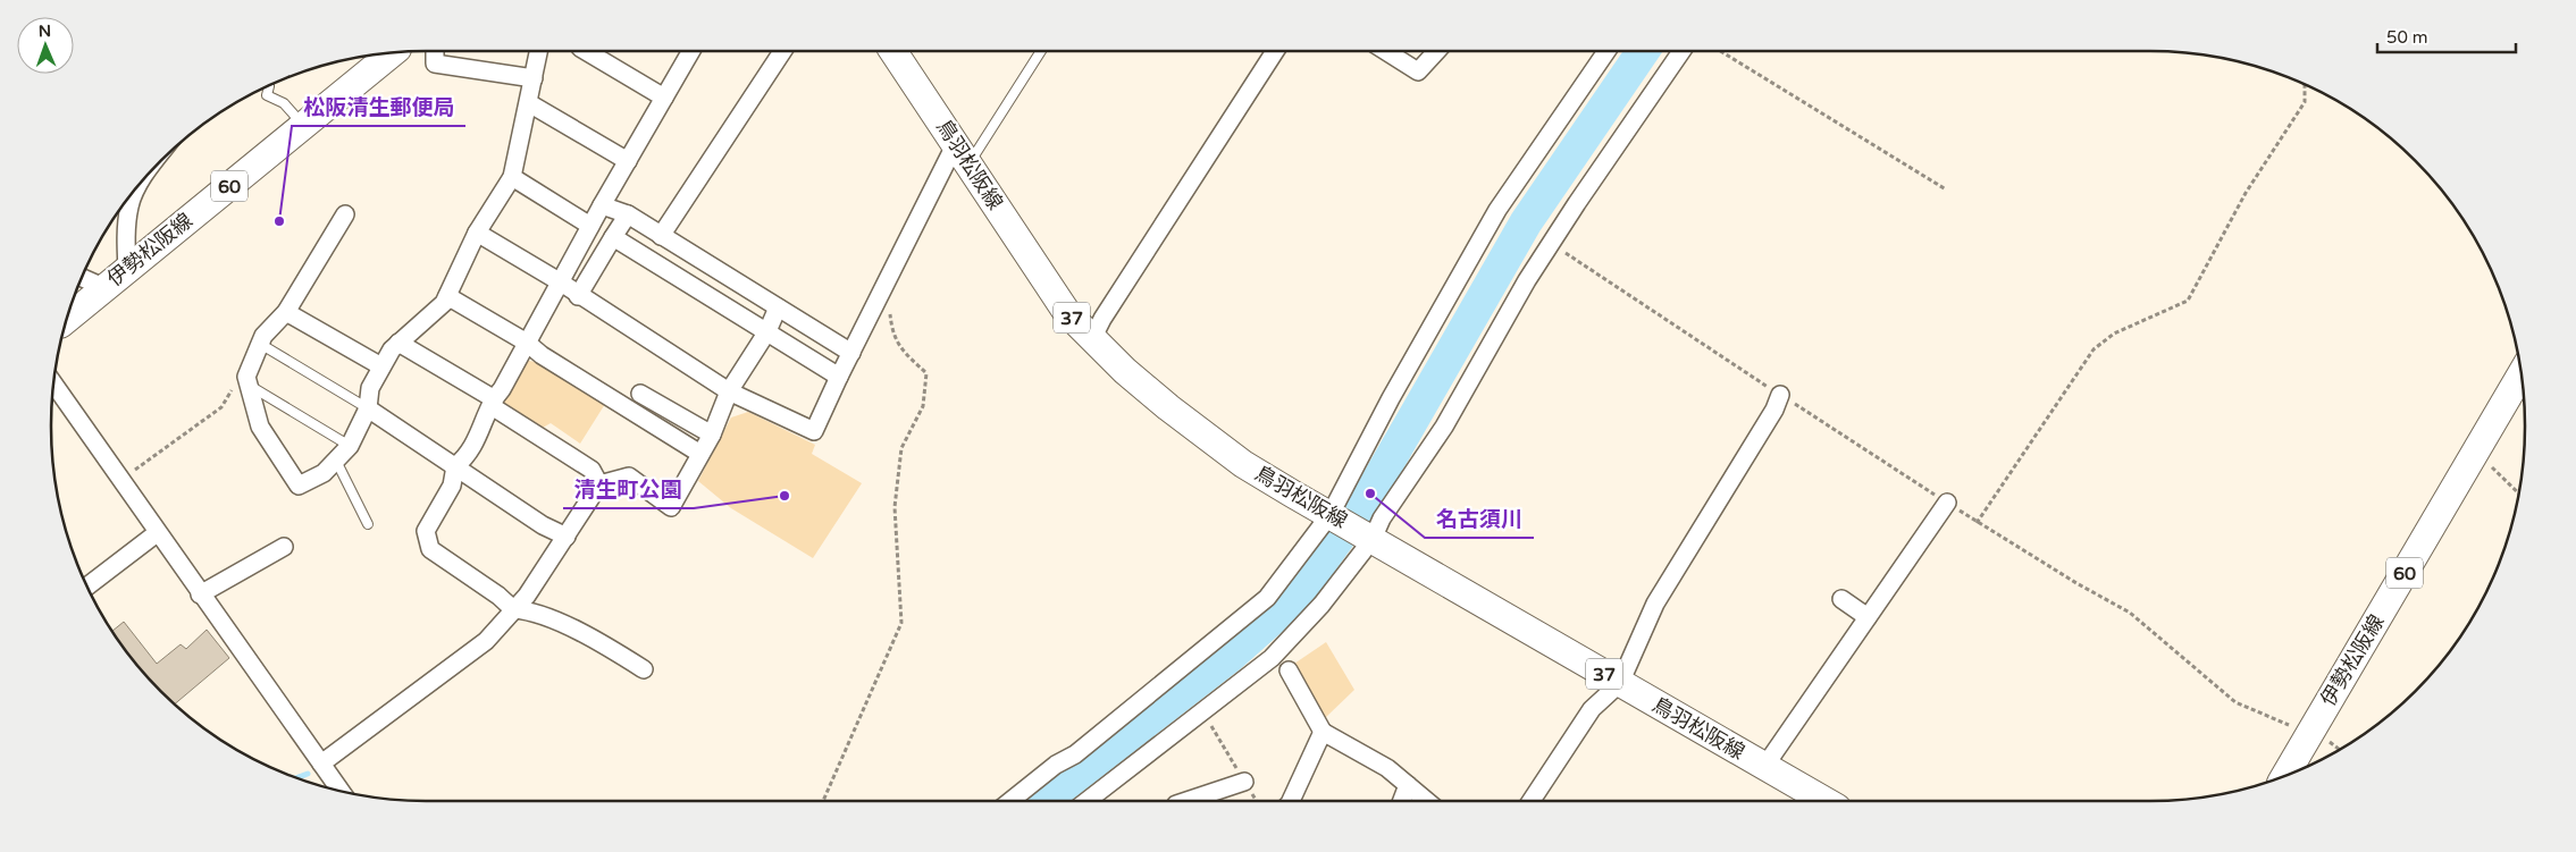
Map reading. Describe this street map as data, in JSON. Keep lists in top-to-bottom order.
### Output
{
  "streets": {
    "main road": [
      "鳥羽松阪線",
      "60",
      "伊勢松阪線",
      "37"
    ]
  },
  "places": ["松阪清生郵便局", "名古須川", "清生町公園"],
  "scale_bar": "50 m",
  "north": "top"
}
